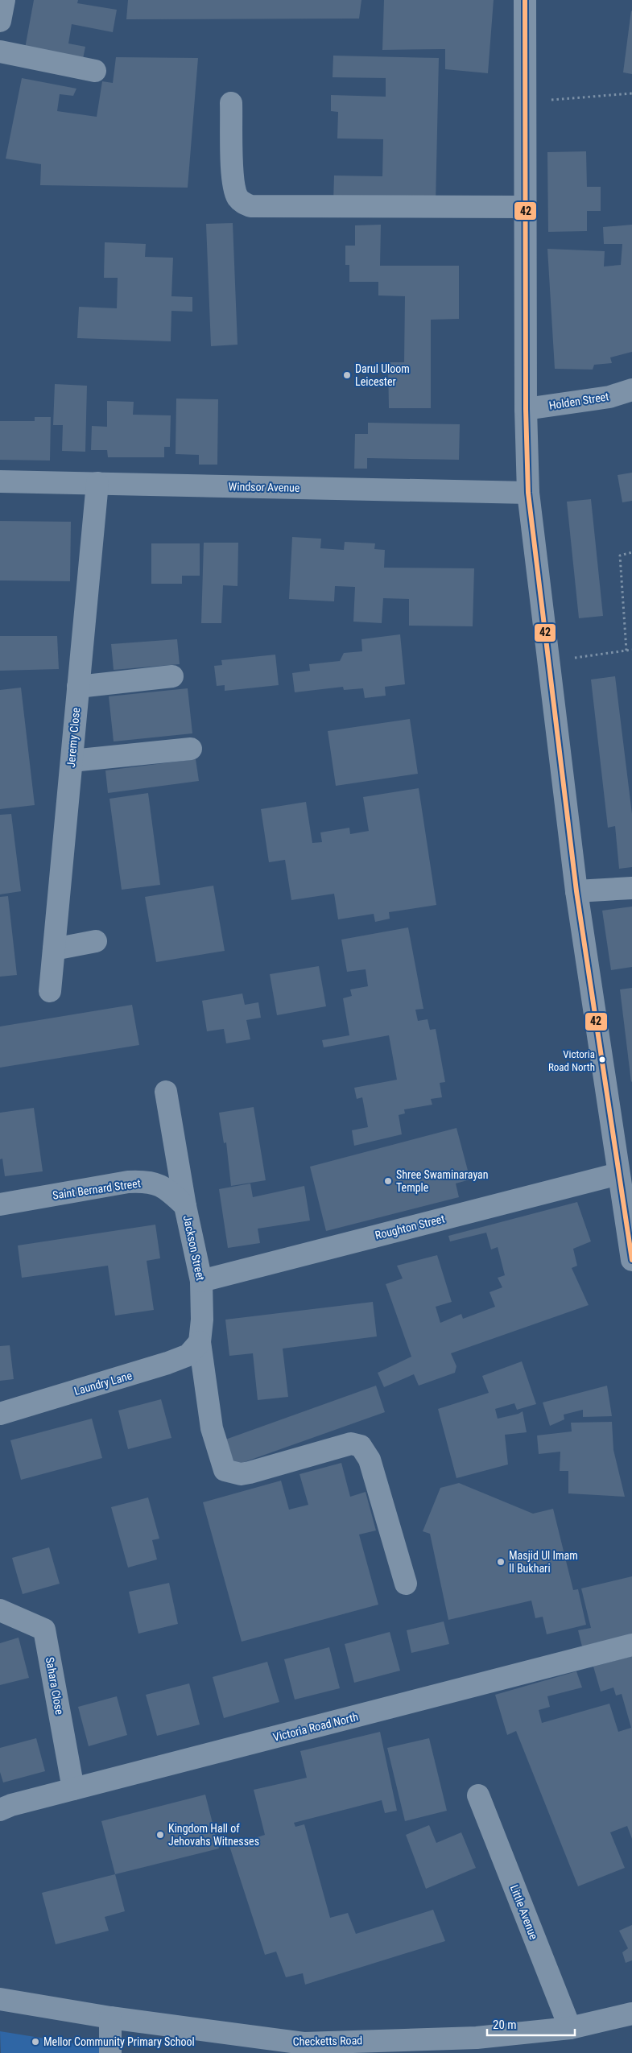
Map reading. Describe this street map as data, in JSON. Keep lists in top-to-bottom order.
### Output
{
  "streets": {
    "street": [
      "Holden Street",
      "Windsor Avenue",
      "Jeremy Close",
      "Saint Bernard Street",
      "Roughton Street",
      "Jackson Street",
      "Laundry Lane",
      "Sahara Close",
      "Victoria Road North",
      "Little Avenue",
      "Checketts Road"
    ]
  },
  "crossings": [
    ["Windsor Avenue", "Jeremy Close"],
    ["Saint Bernard Street", "Jackson Street"],
    ["Roughton Street", "Jackson Street"],
    ["Jackson Street", "Laundry Lane"],
    ["Sahara Close", "Victoria Road North"],
    ["Little Avenue", "Checketts Road"]
  ],
  "places": [
    "Darul Uloom Leicester",
    "Victoria Road North",
    "Shree Swaminarayan Temple",
    "Masjid Ul Imam Il Bukhari",
    "Kingdom Hall of Jehovahs Witnesses",
    "Mellor Community Primary School"
  ],
  "lines": ["transit line 42"],
  "scale_bar": "20 m"
}
